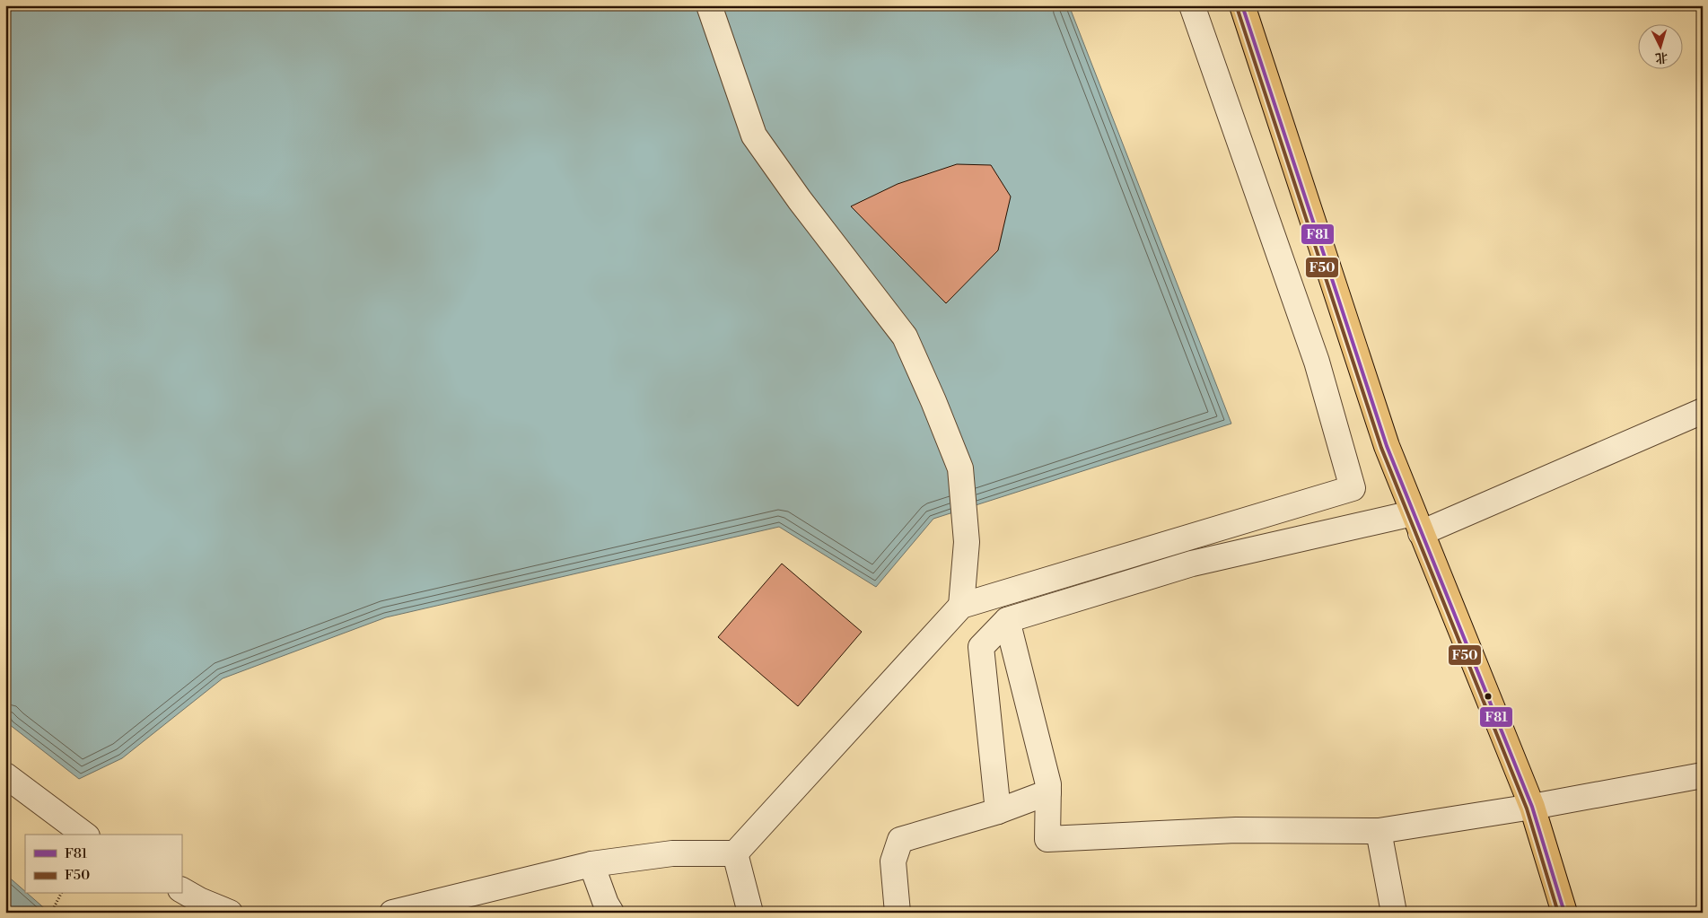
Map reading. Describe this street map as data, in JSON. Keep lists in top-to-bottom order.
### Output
{
  "lines": ["transit line F81", "transit line F50"],
  "legend": ["F81", "F50"],
  "north": "bottom"
}
